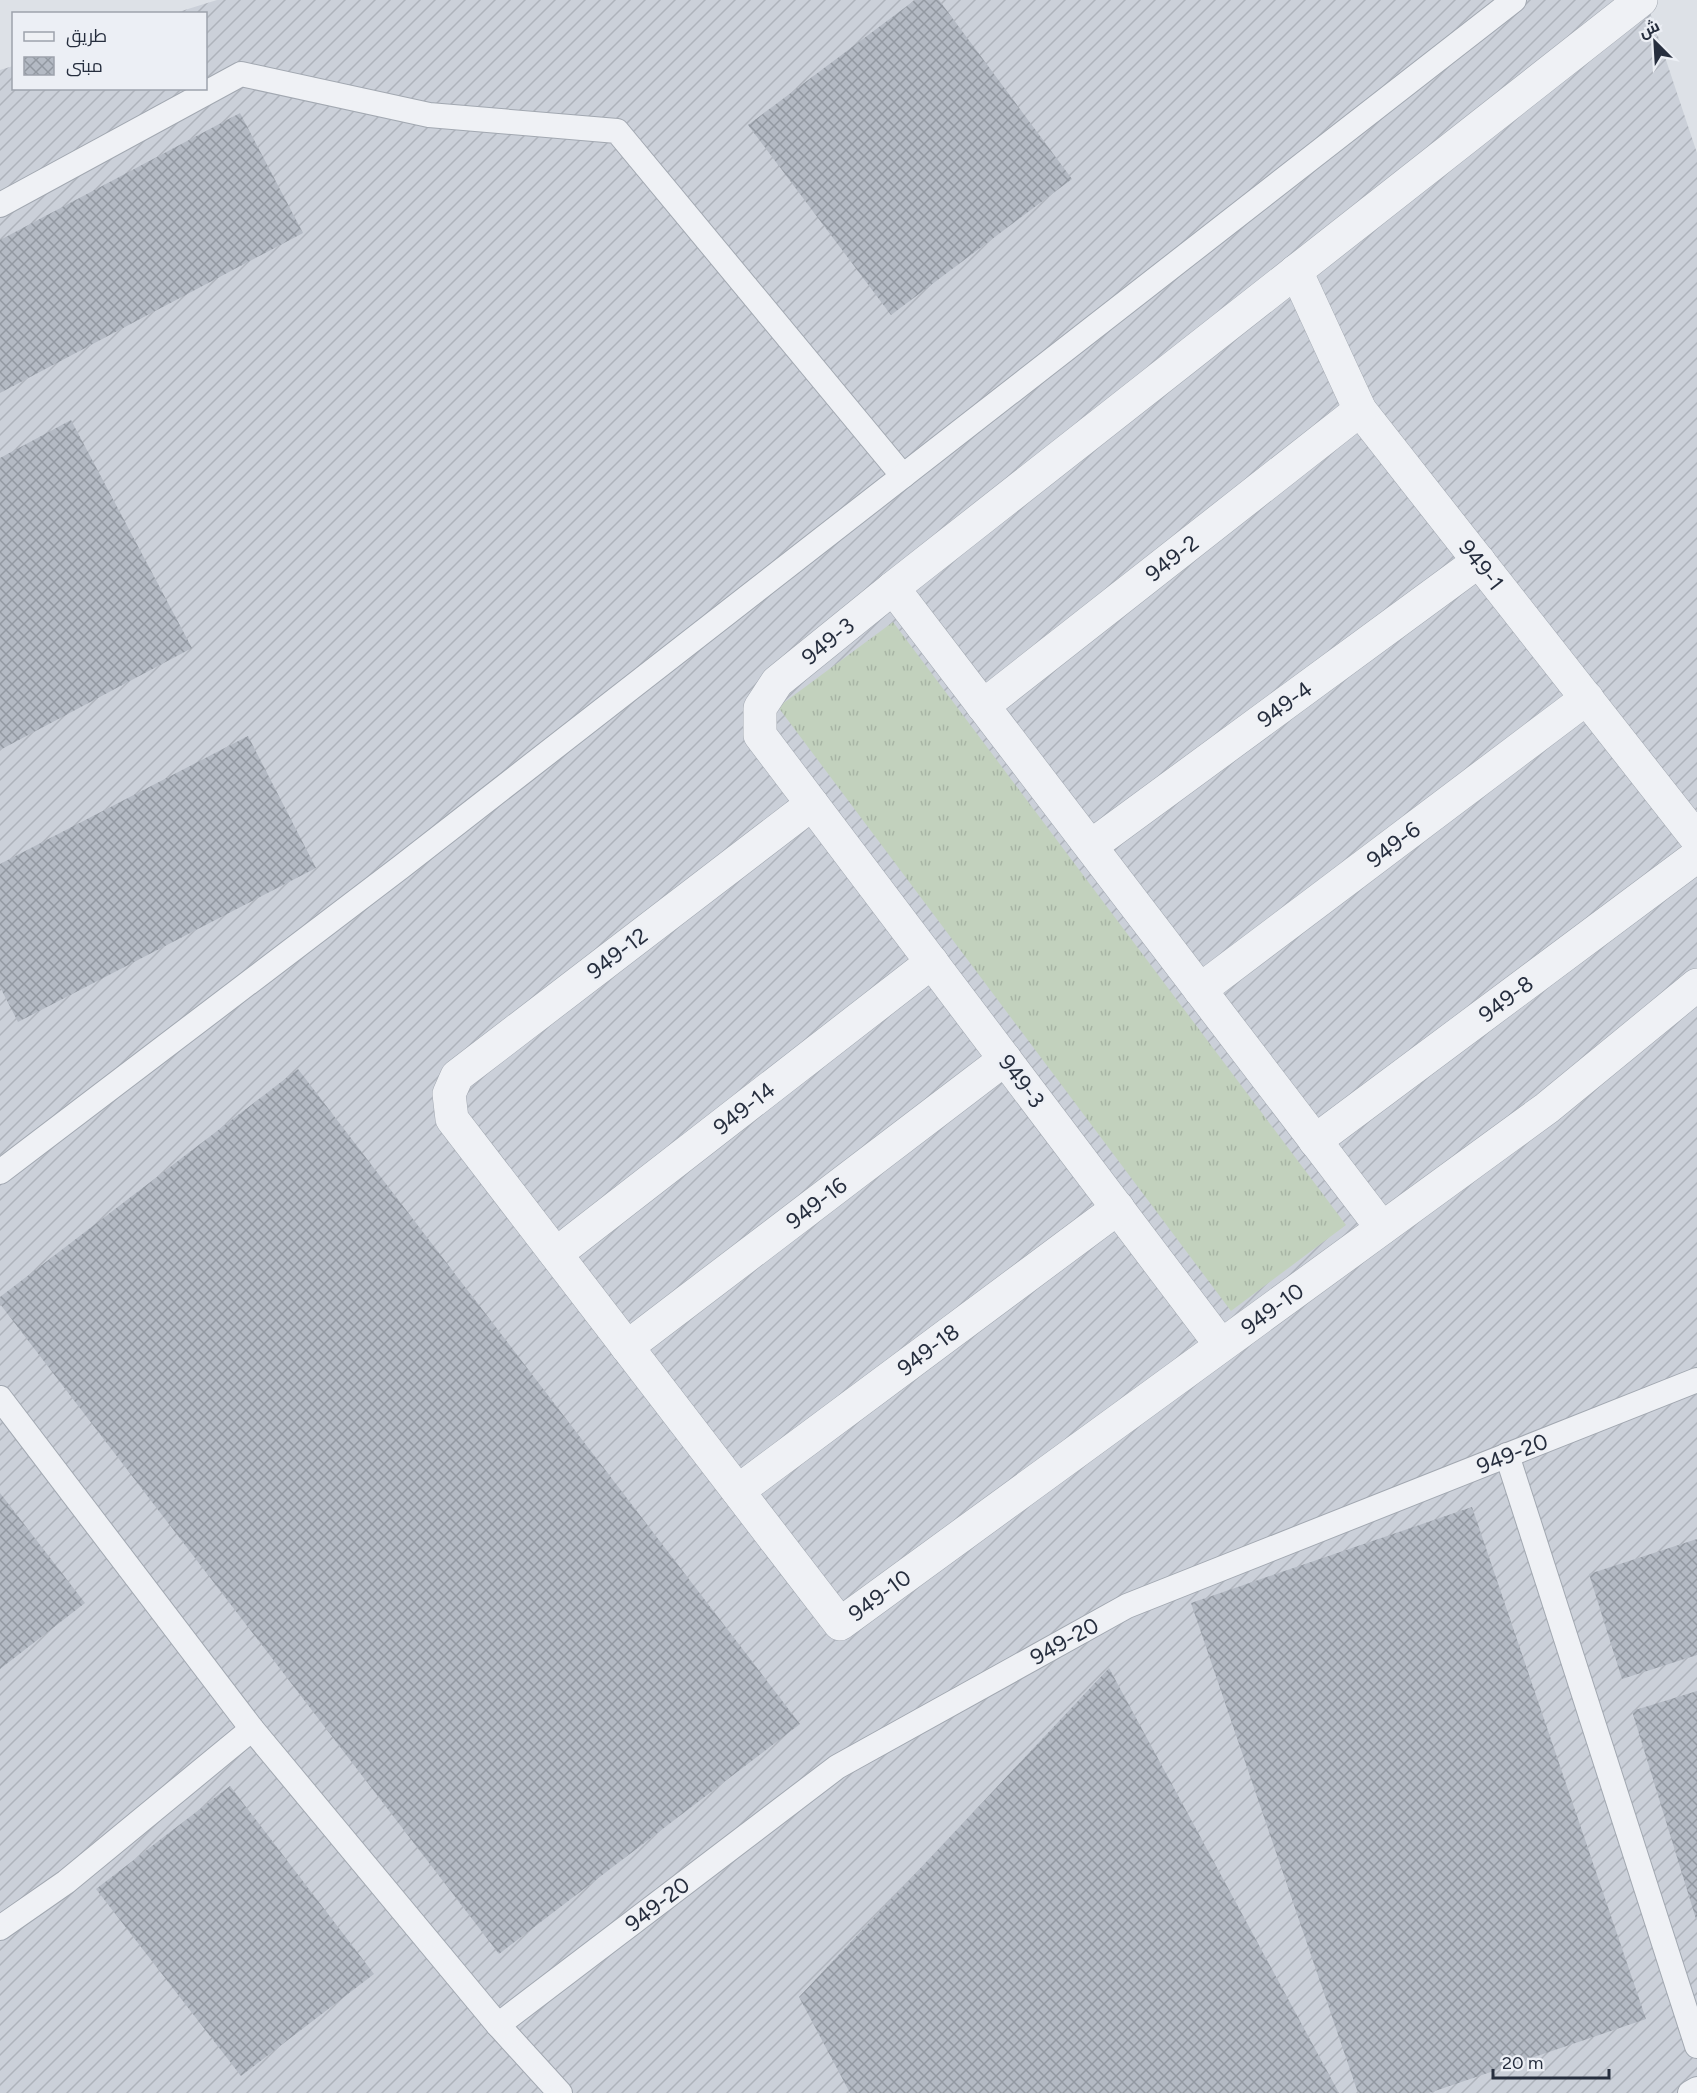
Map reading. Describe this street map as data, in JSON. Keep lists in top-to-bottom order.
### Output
{
  "streets": {
    "street": [
      "949-2",
      "949-1",
      "949-3",
      "949-4",
      "949-6",
      "949-12",
      "949-8",
      "949-14",
      "949-16",
      "949-10",
      "949-18"
    ],
    "lane": ["949-20"]
  },
  "crossings": [
    ["949-2", "949-1"],
    ["949-1", "949-3"],
    ["949-1", "949-4"],
    ["949-1", "949-6"],
    ["949-3", "949-12"],
    ["949-3", "949-14"],
    ["949-3", "949-16"],
    ["949-3", "949-10"],
    ["949-3", "949-18"],
    ["949-12", "949-14"],
    ["949-10", "949-18"]
  ],
  "legend": ["طريق", "مبنى"],
  "scale_bar": "20 m",
  "north": "top left"
}
